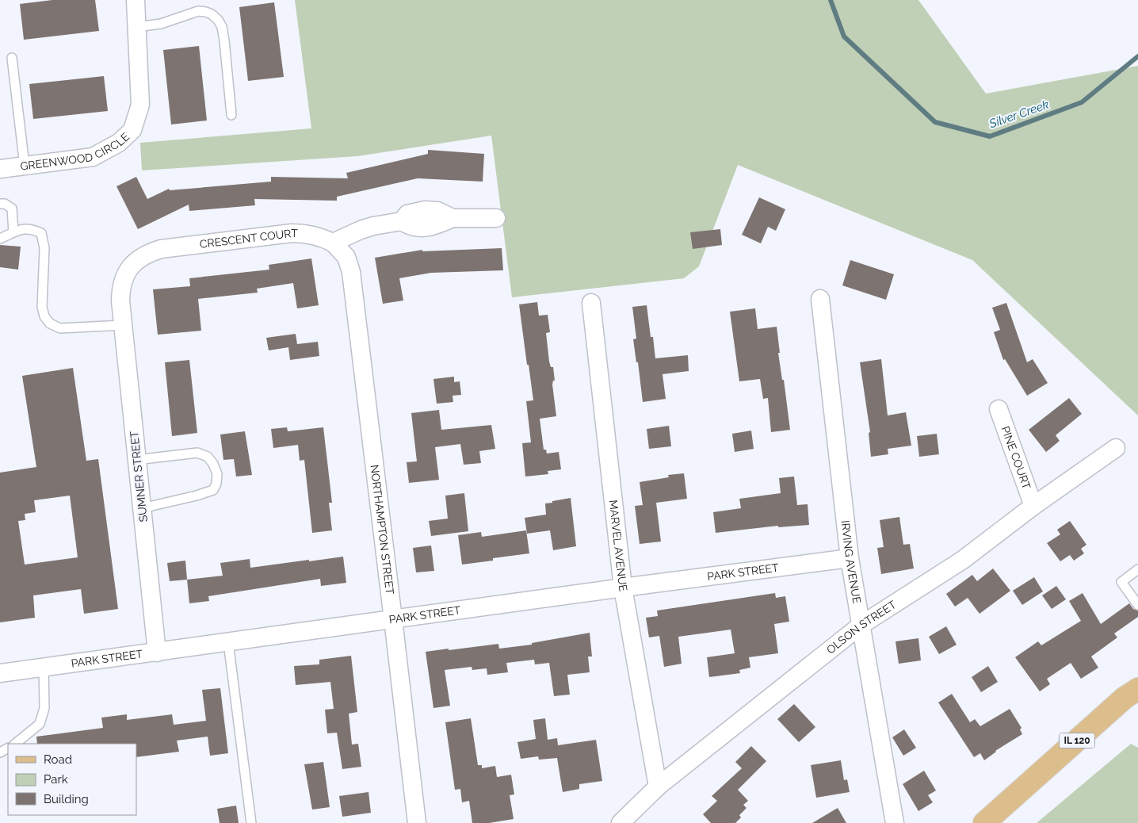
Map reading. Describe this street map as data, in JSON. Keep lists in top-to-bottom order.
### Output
{
  "streets": {
    "main road": ["IL 120"],
    "street": [
      "GREENWOOD CIRCLE",
      "CRESCENT COURT",
      "PINE COURT",
      "SUMNER STREET",
      "NORTHAMPTON STREET",
      "MARVEL AVENUE",
      "IRVING AVENUE",
      "PARK STREET",
      "OLSON STREET"
    ]
  },
  "crossings": [
    ["CRESCENT COURT", "SUMNER STREET"],
    ["CRESCENT COURT", "NORTHAMPTON STREET"],
    ["PINE COURT", "OLSON STREET"],
    ["SUMNER STREET", "PARK STREET"],
    ["NORTHAMPTON STREET", "PARK STREET"],
    ["MARVEL AVENUE", "PARK STREET"],
    ["MARVEL AVENUE", "OLSON STREET"],
    ["IRVING AVENUE", "PARK STREET"],
    ["IRVING AVENUE", "OLSON STREET"]
  ],
  "water": ["Silver Creek"],
  "legend": ["Road", "Park", "Building"]
}
